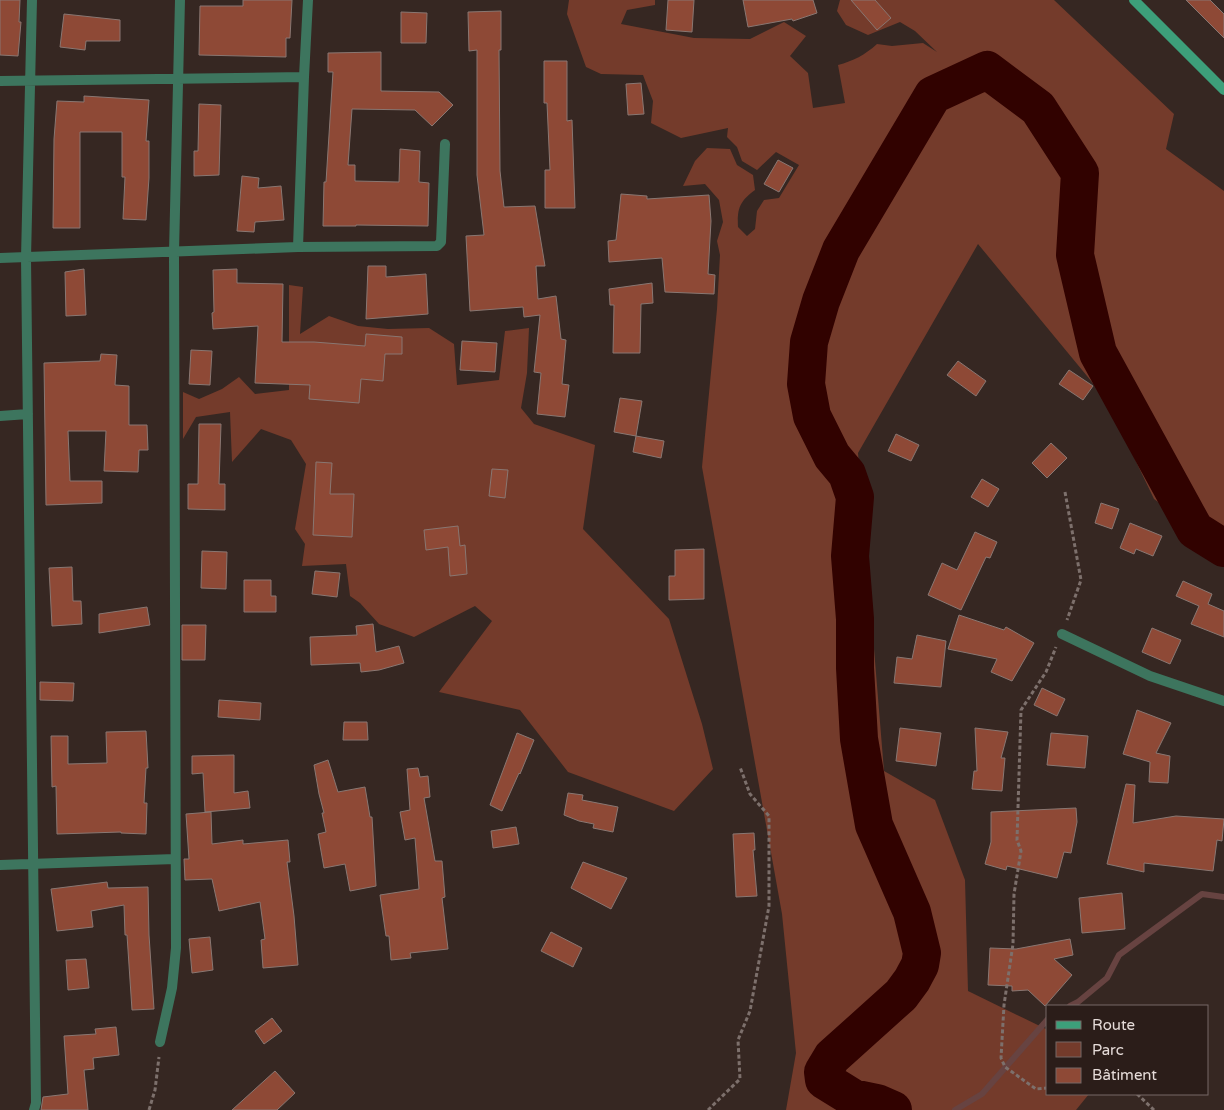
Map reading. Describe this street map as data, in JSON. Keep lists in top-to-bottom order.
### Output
{
  "legend": ["Route", "Parc", "Bâtiment"]
}
